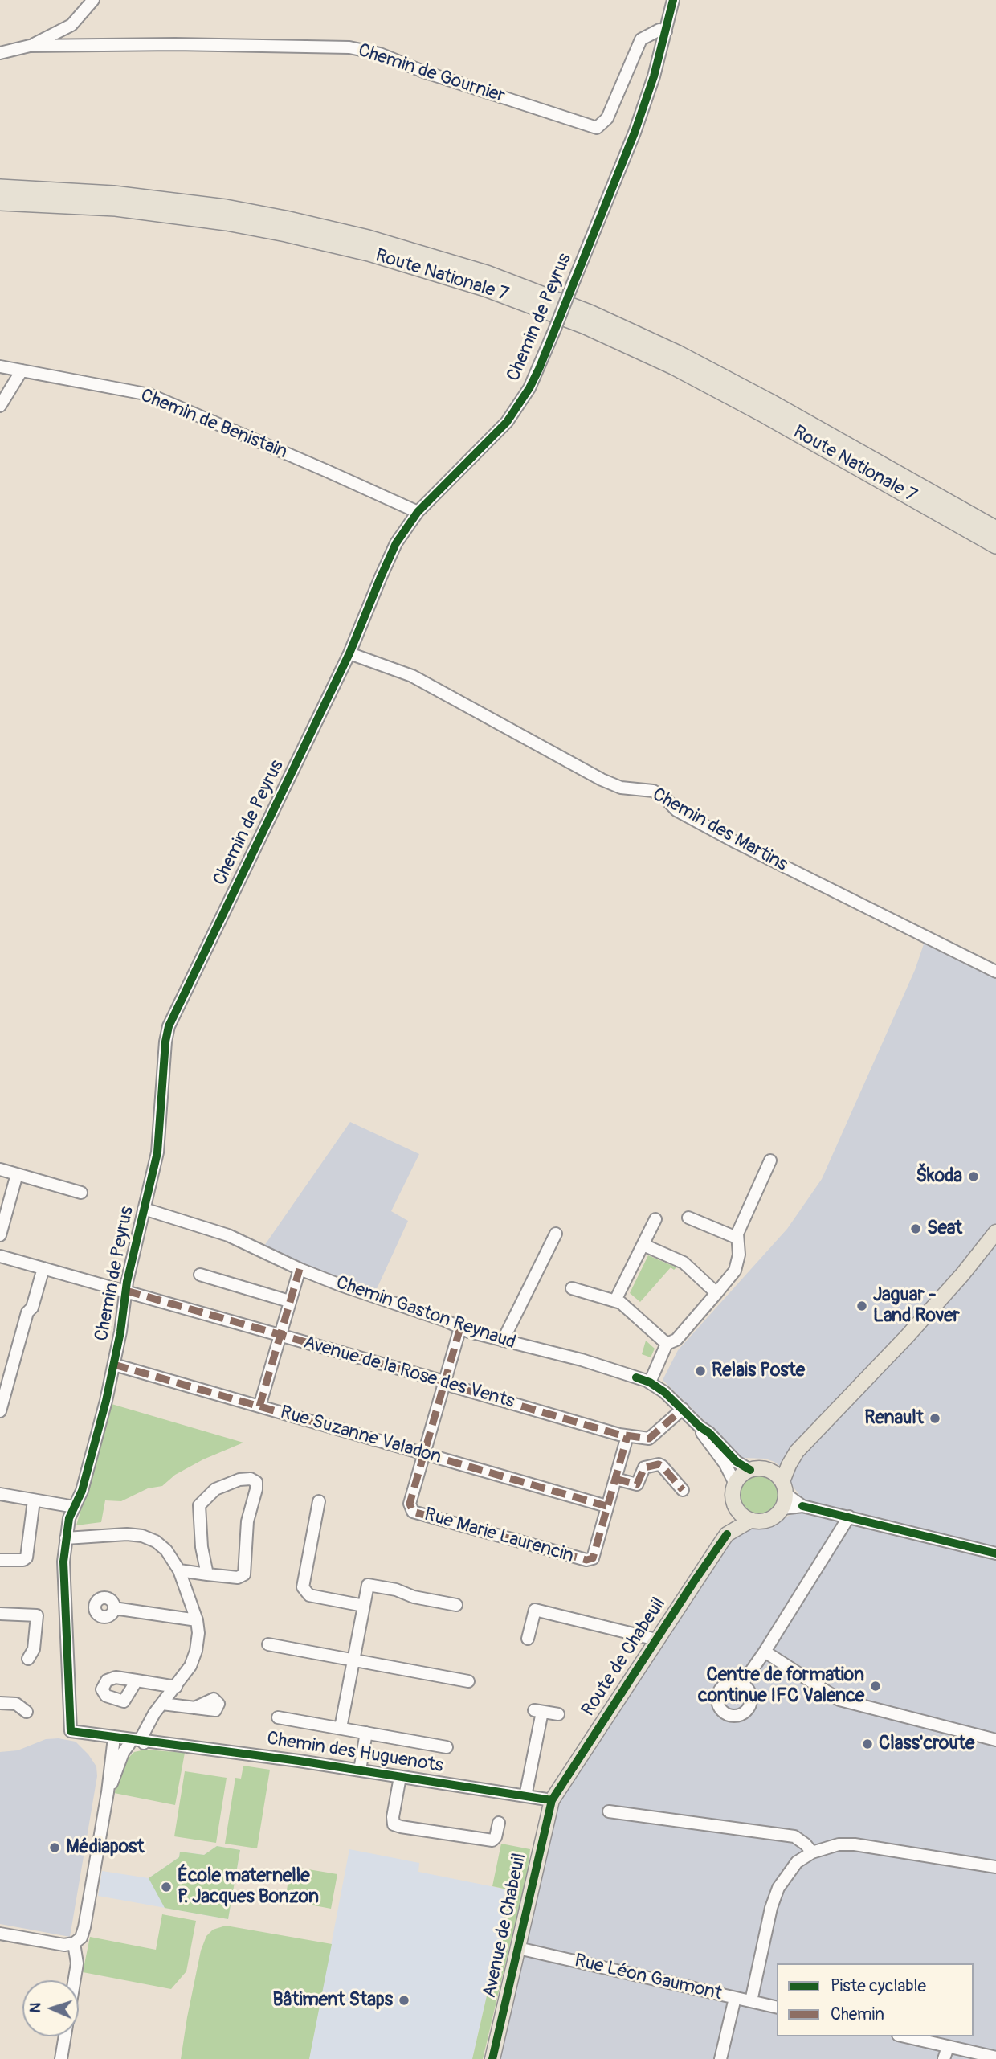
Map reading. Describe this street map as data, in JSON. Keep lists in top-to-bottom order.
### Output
{
  "streets": {
    "highway": ["Route Nationale 7"],
    "main road": ["Route de Chabeuil", "Avenue de Chabeuil"],
    "street": [
      "Chemin de Gournier",
      "Chemin de Peyrus",
      "Chemin de Benistain",
      "Chemin des Martins",
      "Chemin Gaston Reynaud",
      "Avenue de la Rose des Vents",
      "Rue Suzanne Valadon",
      "Rue Marie Laurencin",
      "Chemin des Huguenots",
      "Rue Léon Gaumont"
    ]
  },
  "crossings": [
    ["Chemin de Gournier", "Chemin de Peyrus"],
    ["Chemin de Peyrus", "Chemin de Benistain"],
    ["Chemin de Peyrus", "Chemin des Martins"],
    ["Chemin de Peyrus", "Chemin Gaston Reynaud"],
    ["Chemin de Peyrus", "Avenue de la Rose des Vents"],
    ["Chemin de Peyrus", "Rue Suzanne Valadon"],
    ["Chemin de Peyrus", "Chemin des Huguenots"],
    ["Chemin Gaston Reynaud", "Avenue de la Rose des Vents"],
    ["Chemin Gaston Reynaud", "Rue Marie Laurencin"],
    ["Chemin Gaston Reynaud", "Route de Chabeuil"],
    ["Avenue de la Rose des Vents", "Rue Marie Laurencin"],
    ["Rue Suzanne Valadon", "Rue Marie Laurencin"],
    ["Route de Chabeuil", "Chemin des Huguenots"],
    ["Route de Chabeuil", "Avenue de Chabeuil"],
    ["Chemin des Huguenots", "Avenue de Chabeuil"],
    ["Avenue de Chabeuil", "Rue Léon Gaumont"]
  ],
  "places": [
    "Škoda",
    "Seat",
    "Jaguar - Land Rover",
    "Relais Poste",
    "Renault",
    "Centre de formation continue IFC Valence",
    "Class'croute",
    "Médiapost",
    "École maternelle P. Jacques Bonzon",
    "Bâtiment Staps"
  ],
  "legend": ["Piste cyclable", "Chemin"],
  "north": "left"
}
